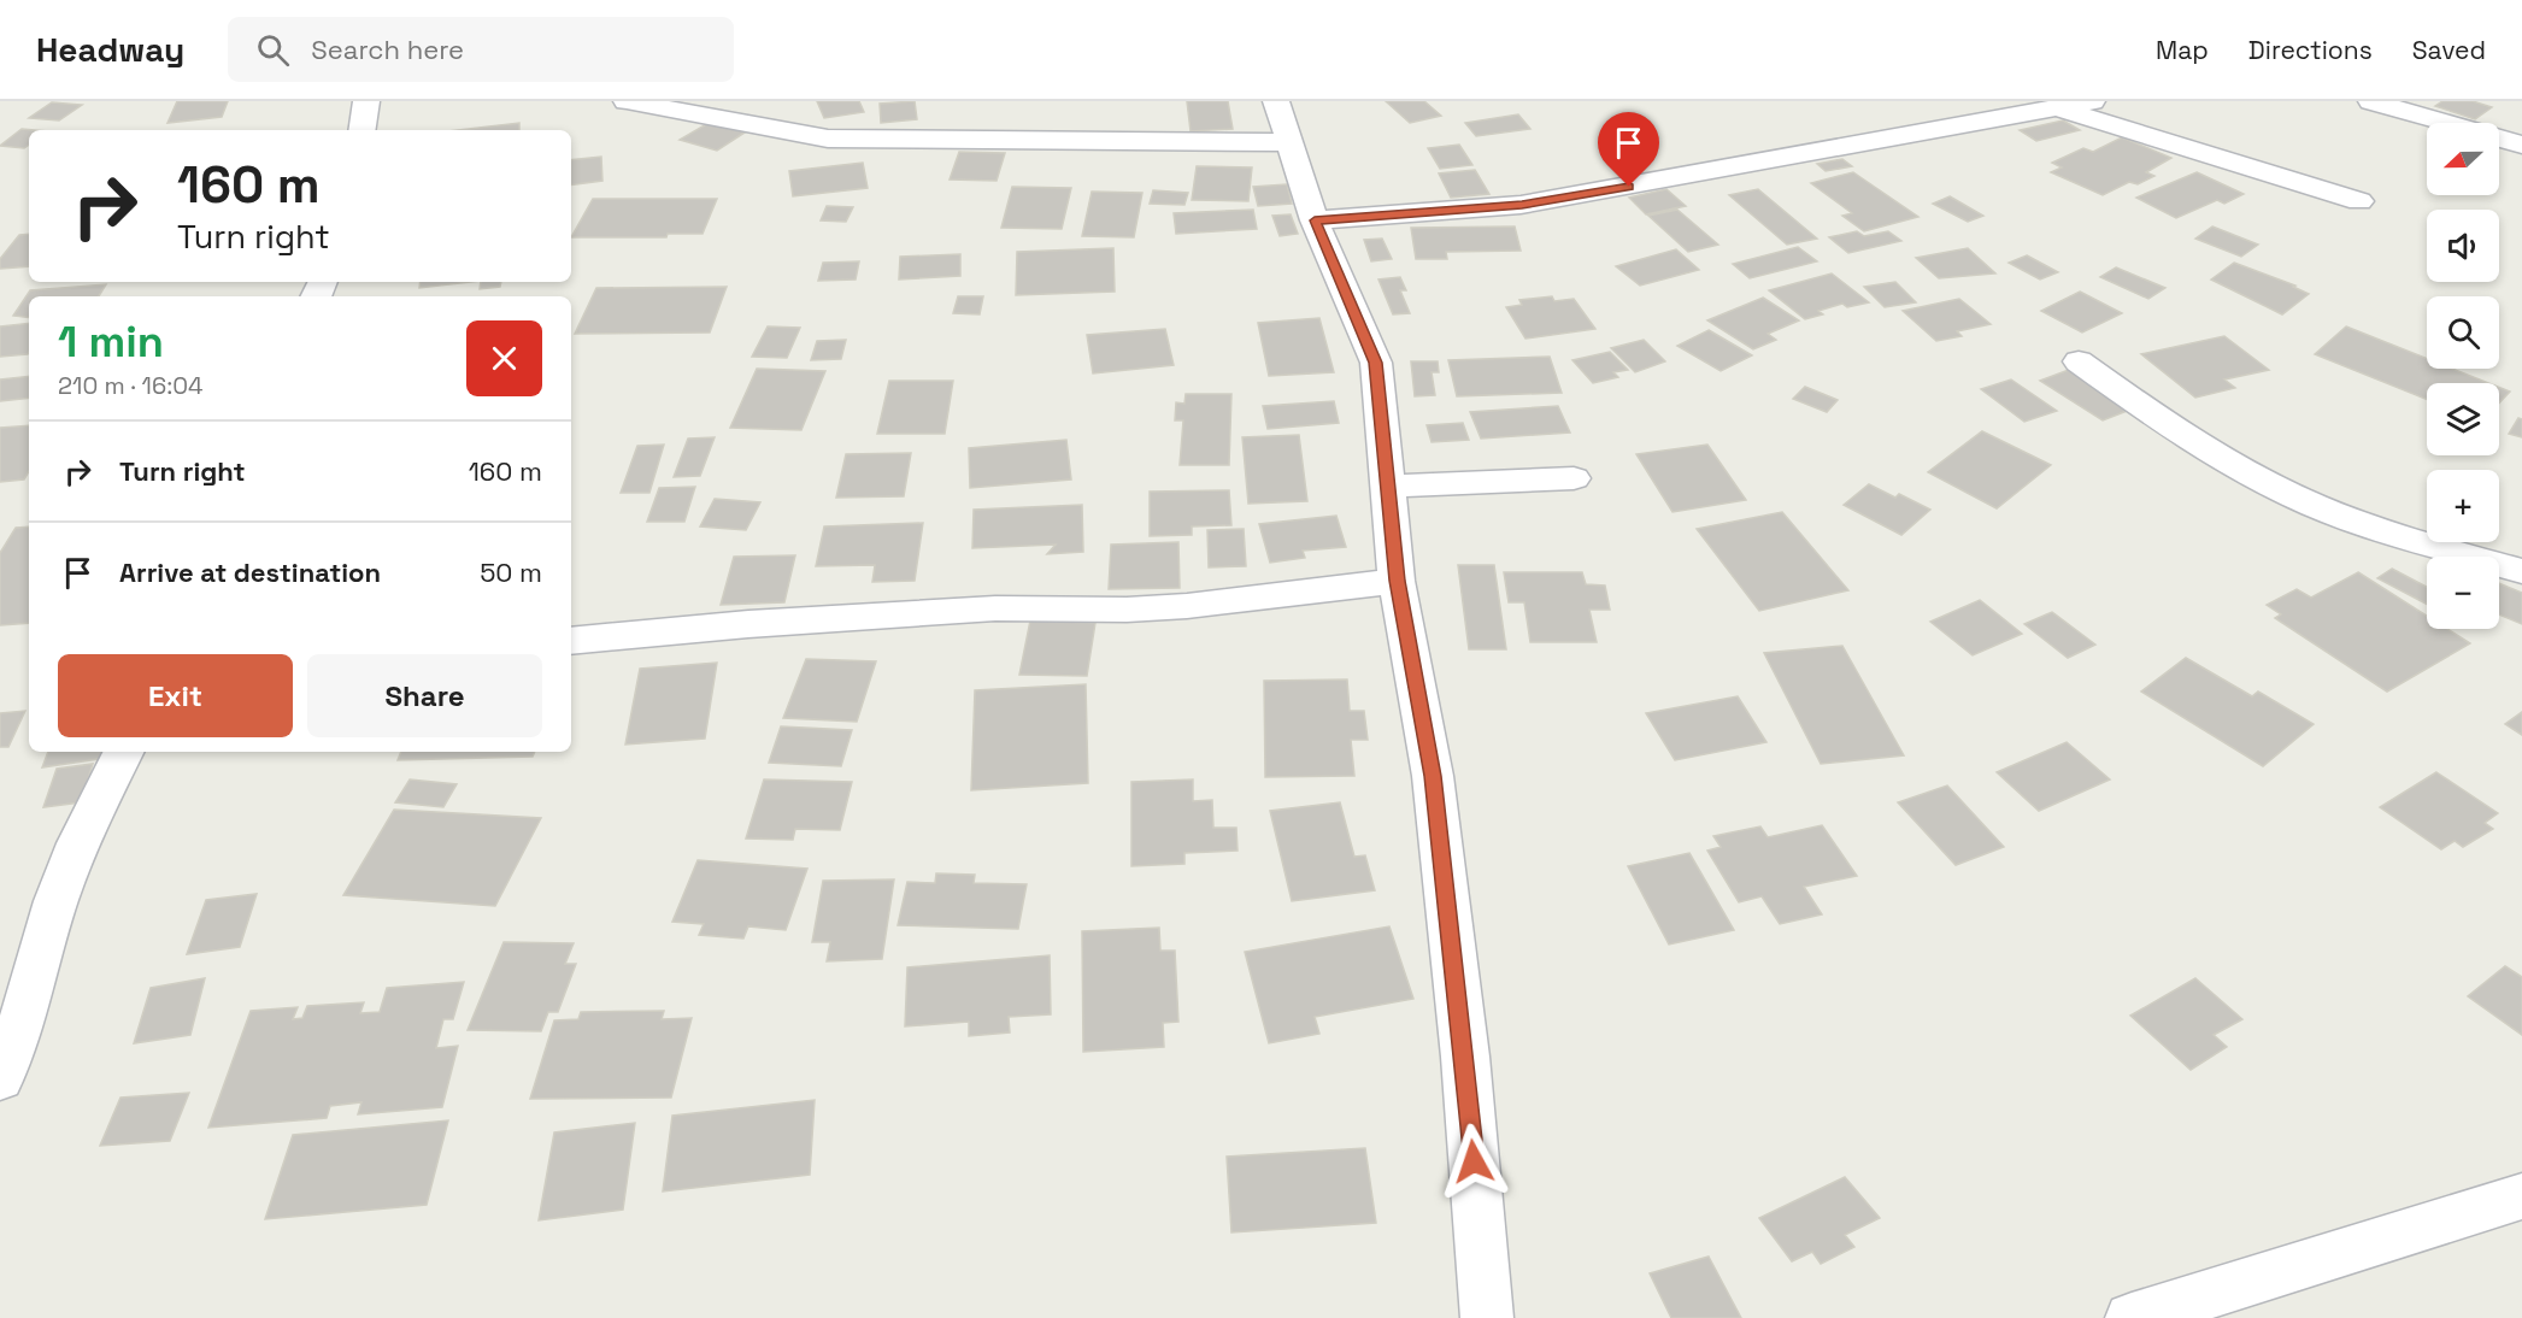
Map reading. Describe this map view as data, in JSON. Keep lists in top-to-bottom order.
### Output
{
  "north": "left",
  "page": {
    "header": "Headway",
    "search": "Search here",
    "nav": ["Map", "Directions", "Saved"],
    "map_buttons": ["+", "−"],
    "turn": ["160 m", "Turn right"],
    "heading": ["1 min", "210 m · 16:04"],
    "list": [
      {
        "name": "Turn right",
        "value": "160 m"
      },
      {
        "name": "Arrive at destination",
        "value": "50 m"
      }
    ],
    "buttons": ["Exit", "Share"]
  }
}
